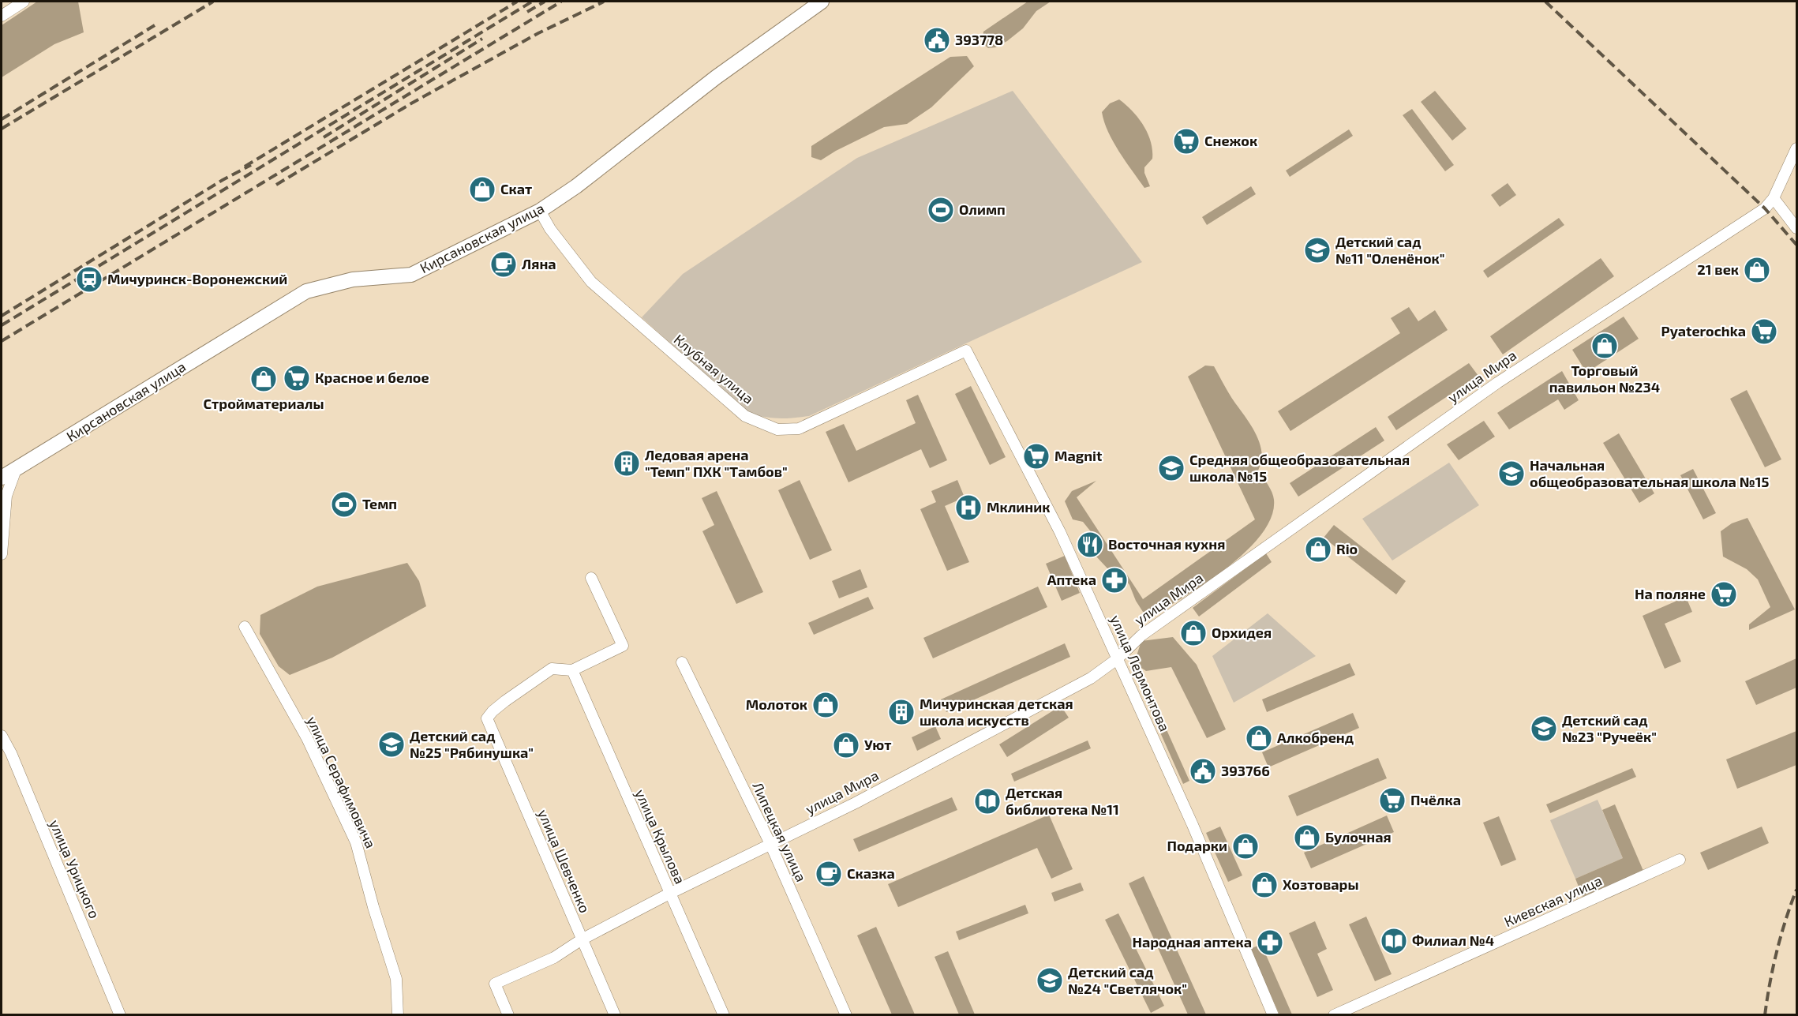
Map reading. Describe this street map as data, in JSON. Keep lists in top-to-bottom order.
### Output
{
  "streets": {
    "main road": ["Кирсановская улица"],
    "street": [
      "Клубная улица",
      "улица Мира",
      "улица Лермонтова",
      "улица Серафимовича",
      "Липецкая улица",
      "улица Крылова",
      "улица Шевченко",
      "улица Урицкого",
      "Киевская улица"
    ]
  },
  "crossings": [
    ["Кирсановская улица", "Клубная улица"],
    ["Клубная улица", "улица Лермонтова"],
    ["улица Мира", "улица Лермонтова"],
    ["улица Мира", "Липецкая улица"],
    ["улица Мира", "улица Крылова"],
    ["улица Мира", "улица Шевченко"],
    ["улица Крылова", "улица Шевченко"]
  ],
  "places": {
    "public building": ["393778", "393766"],
    "supermarket": [
      "Снежок",
      "Pyaterochka",
      "Красное и белое",
      "Magnit",
      "На поляне",
      "Пчёлка"
    ],
    "shop": [
      "Скат",
      "21 век",
      "Торговый павильон №234",
      "Стройматериалы",
      "Rio",
      "Орхидея",
      "Молоток",
      "Алкобренд",
      "Уют",
      "Булочная",
      "Подарки",
      "Хозтовары"
    ],
    "sports": ["Олимп", "Темп"],
    "school or university": [
      "Детский сад №11 \"Оленёнок\"",
      "Средняя общеобразовательная школа №15",
      "Начальная общеобразовательная школа №15",
      "Детский сад №23 \"Ручеёк\"",
      "Детский сад №25 \"Рябинушка\"",
      "Детский сад №24 \"Светлячок\""
    ],
    "cafe": ["Ляна", "Сказка"],
    "station": ["Мичуринск-Воронежский"],
    "building": ["Ледовая арена \"Темп\" ПХК \"Тамбов\"", "Мичуринская детская школа искусств"],
    "hospital": ["Мклиник"],
    "restaurant": ["Восточная кухня"],
    "pharmacy": ["Аптека", "Народная аптека"],
    "library": ["Детская библиотека №11", "Филиал №4"]
  }
}
